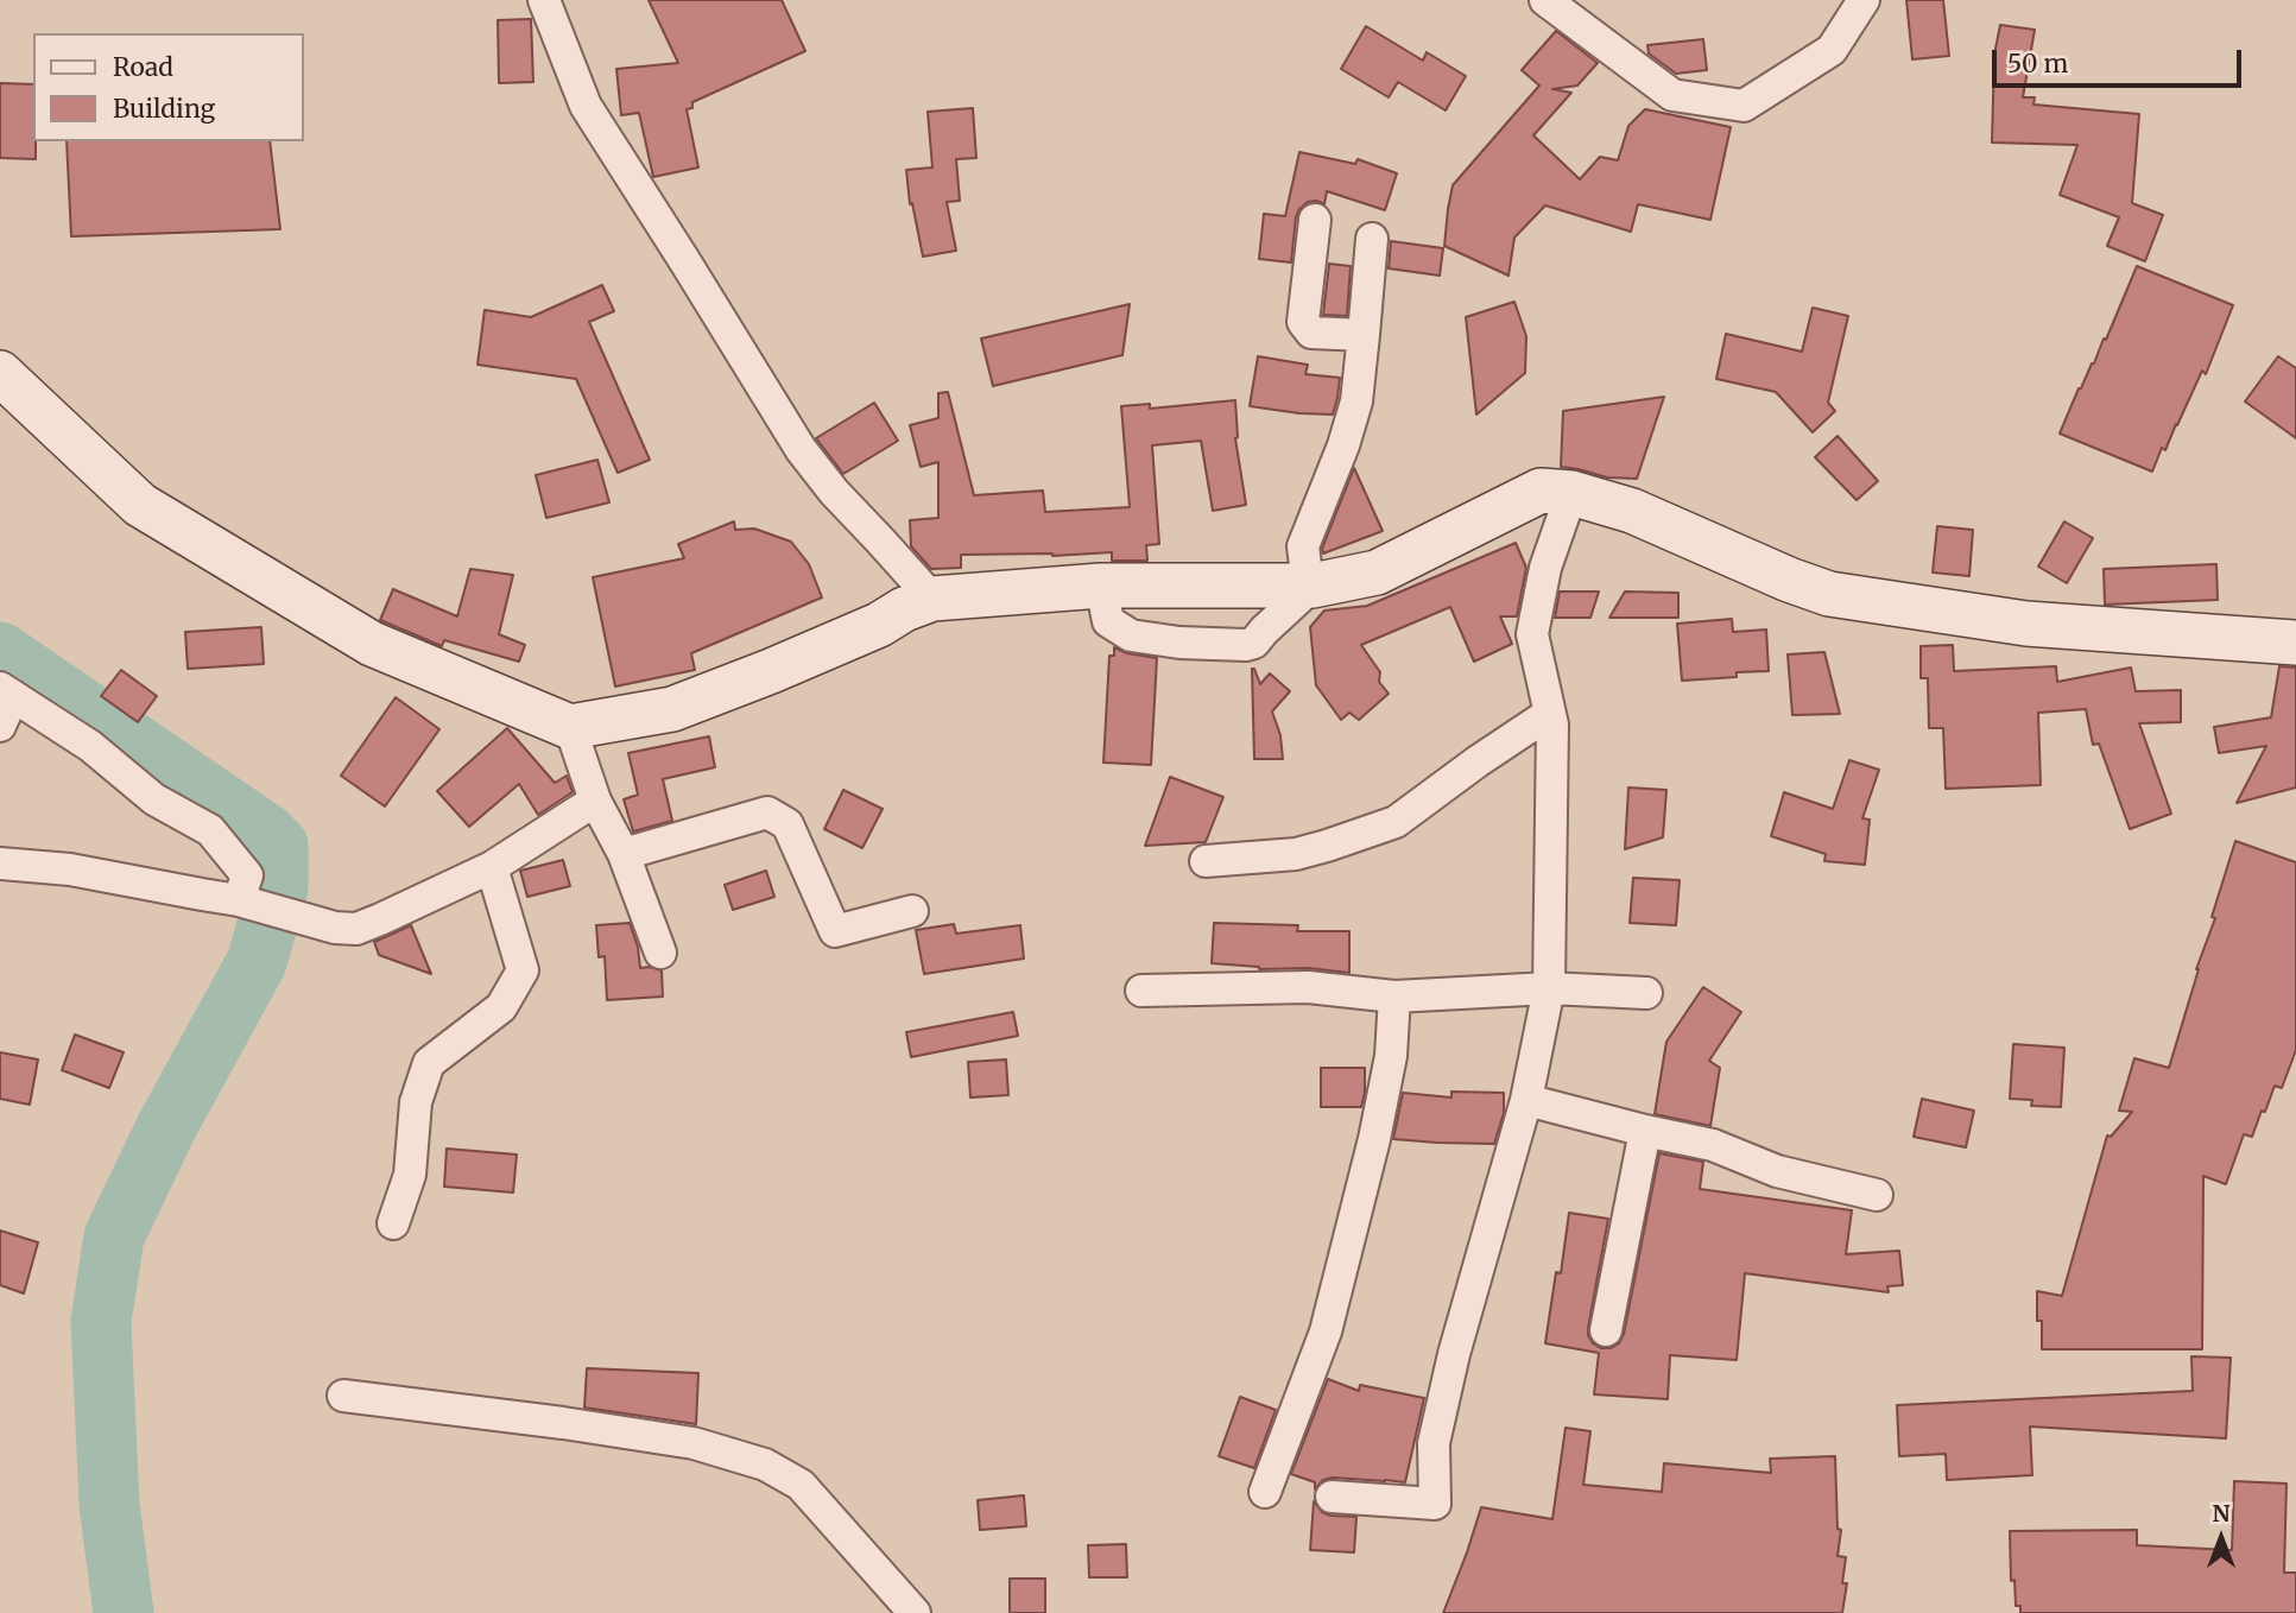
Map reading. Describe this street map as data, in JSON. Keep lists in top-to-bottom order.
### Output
{
  "legend": ["Road", "Building"],
  "scale_bar": "50 m",
  "north": "top"
}
